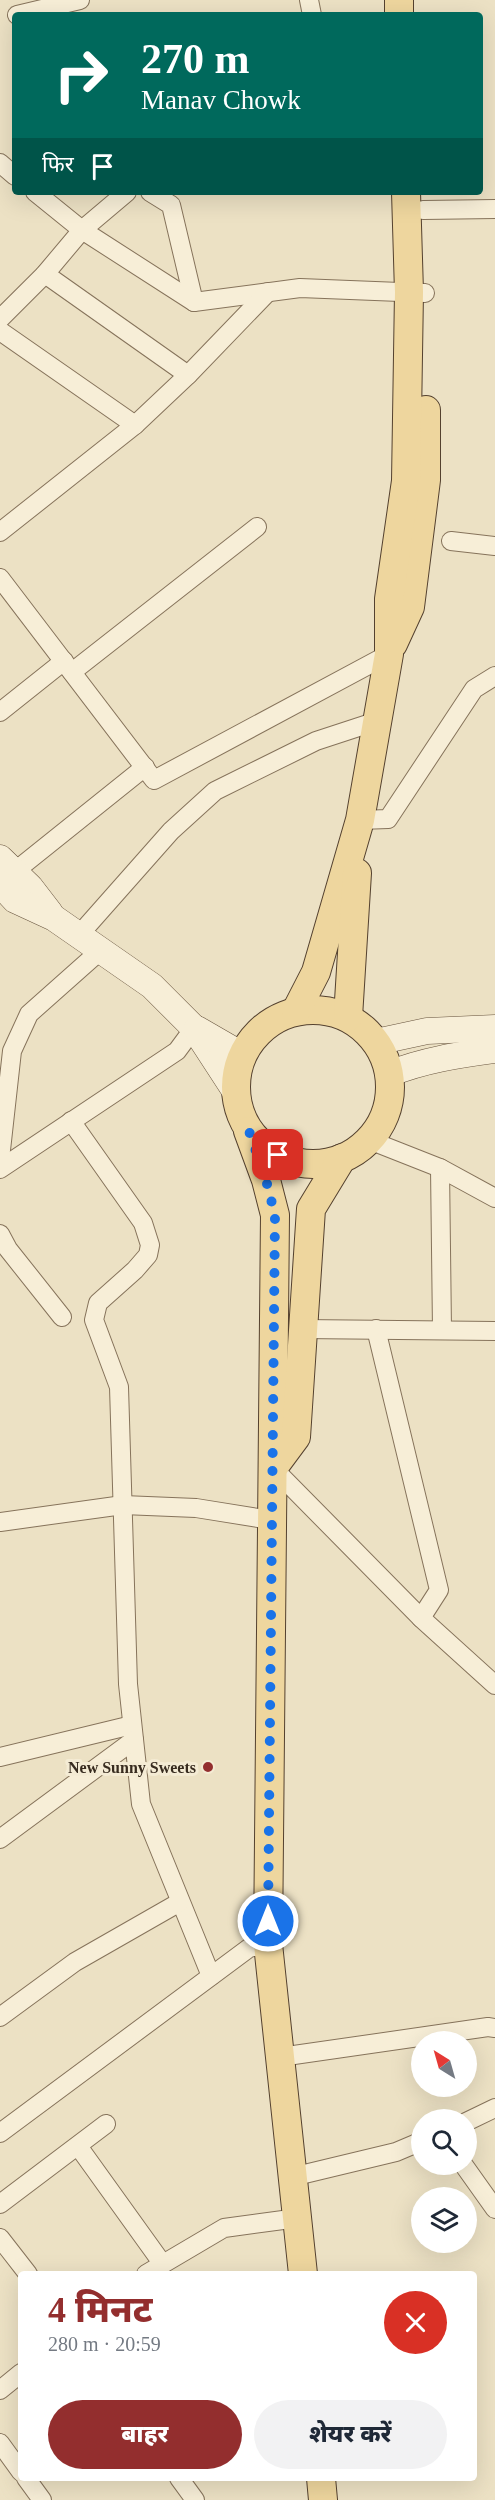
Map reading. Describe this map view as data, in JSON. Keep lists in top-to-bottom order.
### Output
{
  "places": ["New Sunny Sweets"],
  "north": "top left",
  "page": {
    "turn": ["270 m", "Manav Chowk"],
    "then": "फिर",
    "heading": ["4 मिनट", "280 m · 20:59"],
    "buttons": ["बाहर", "शेयर करें"]
  }
}
